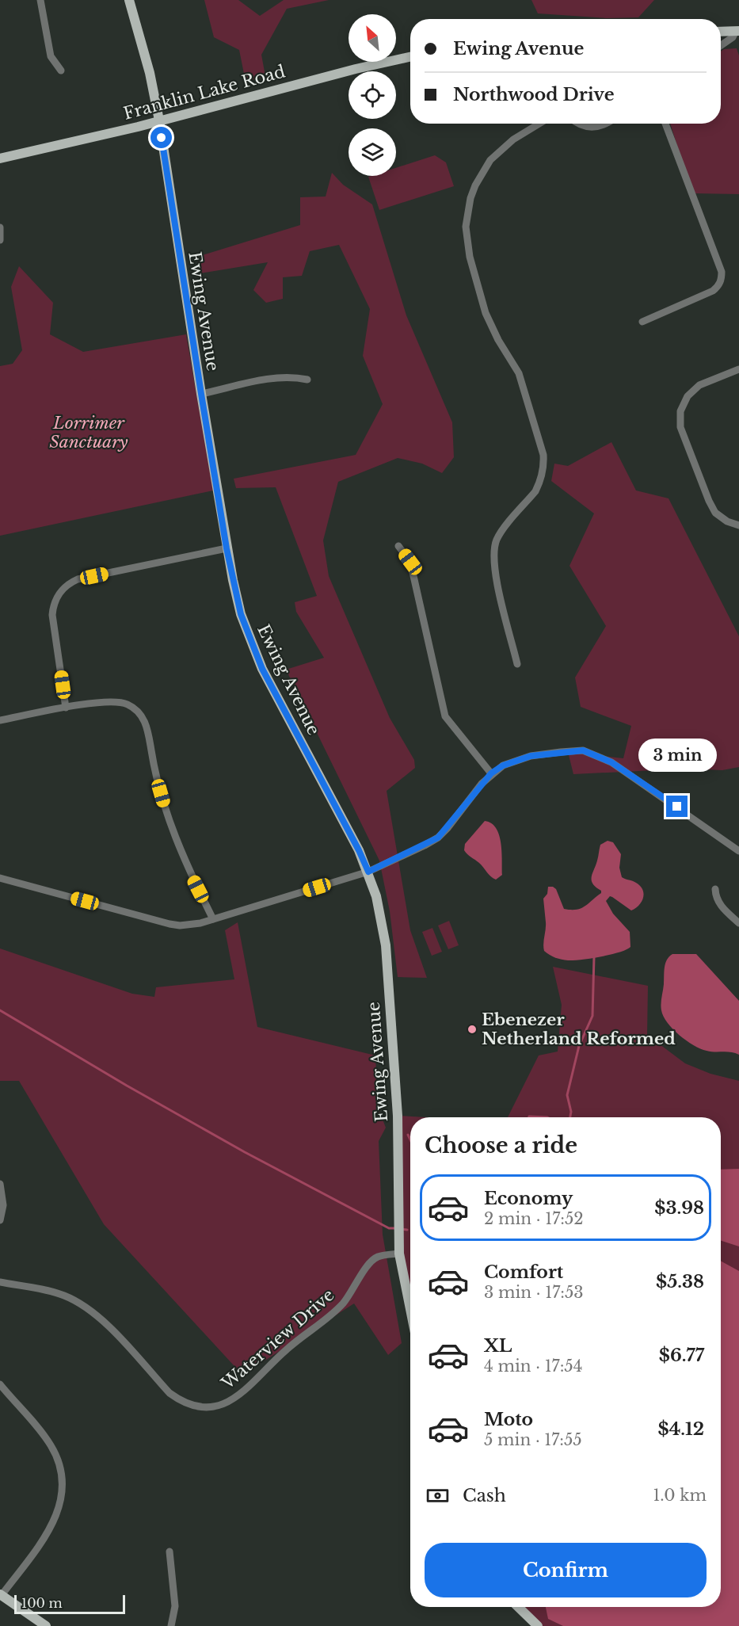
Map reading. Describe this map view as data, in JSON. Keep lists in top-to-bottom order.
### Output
{
  "streets": {
    "main road": ["Franklin Lake Road", "Ewing Avenue"],
    "street": ["Waterview Drive"]
  },
  "crossings": [
    ["Franklin Lake Road", "Ewing Avenue"],
    ["Ewing Avenue", "Waterview Drive"]
  ],
  "parks": ["Lorrimer Sanctuary"],
  "places": ["Ebenezer Netherland Reformed"],
  "scale_bar": "100 m",
  "north": "top left",
  "page": {
    "banner": ["Ewing Avenue", "Northwood Drive"],
    "bubble": "3 min",
    "heading": "Choose a ride",
    "list": [
      {
        "name": "Economy",
        "note": "2 min · 17:52",
        "value": "$3.98"
      },
      {
        "name": "Comfort",
        "note": "3 min · 17:53",
        "value": "$5.38"
      },
      {
        "name": "XL",
        "note": "4 min · 17:54",
        "value": "$6.77"
      },
      {
        "name": "Moto",
        "note": "5 min · 17:55",
        "value": "$4.12"
      }
    ],
    "pay": ["Cash", "1.0 km"],
    "buttons": "Confirm",
    "scale": "100 m"
  }
}
